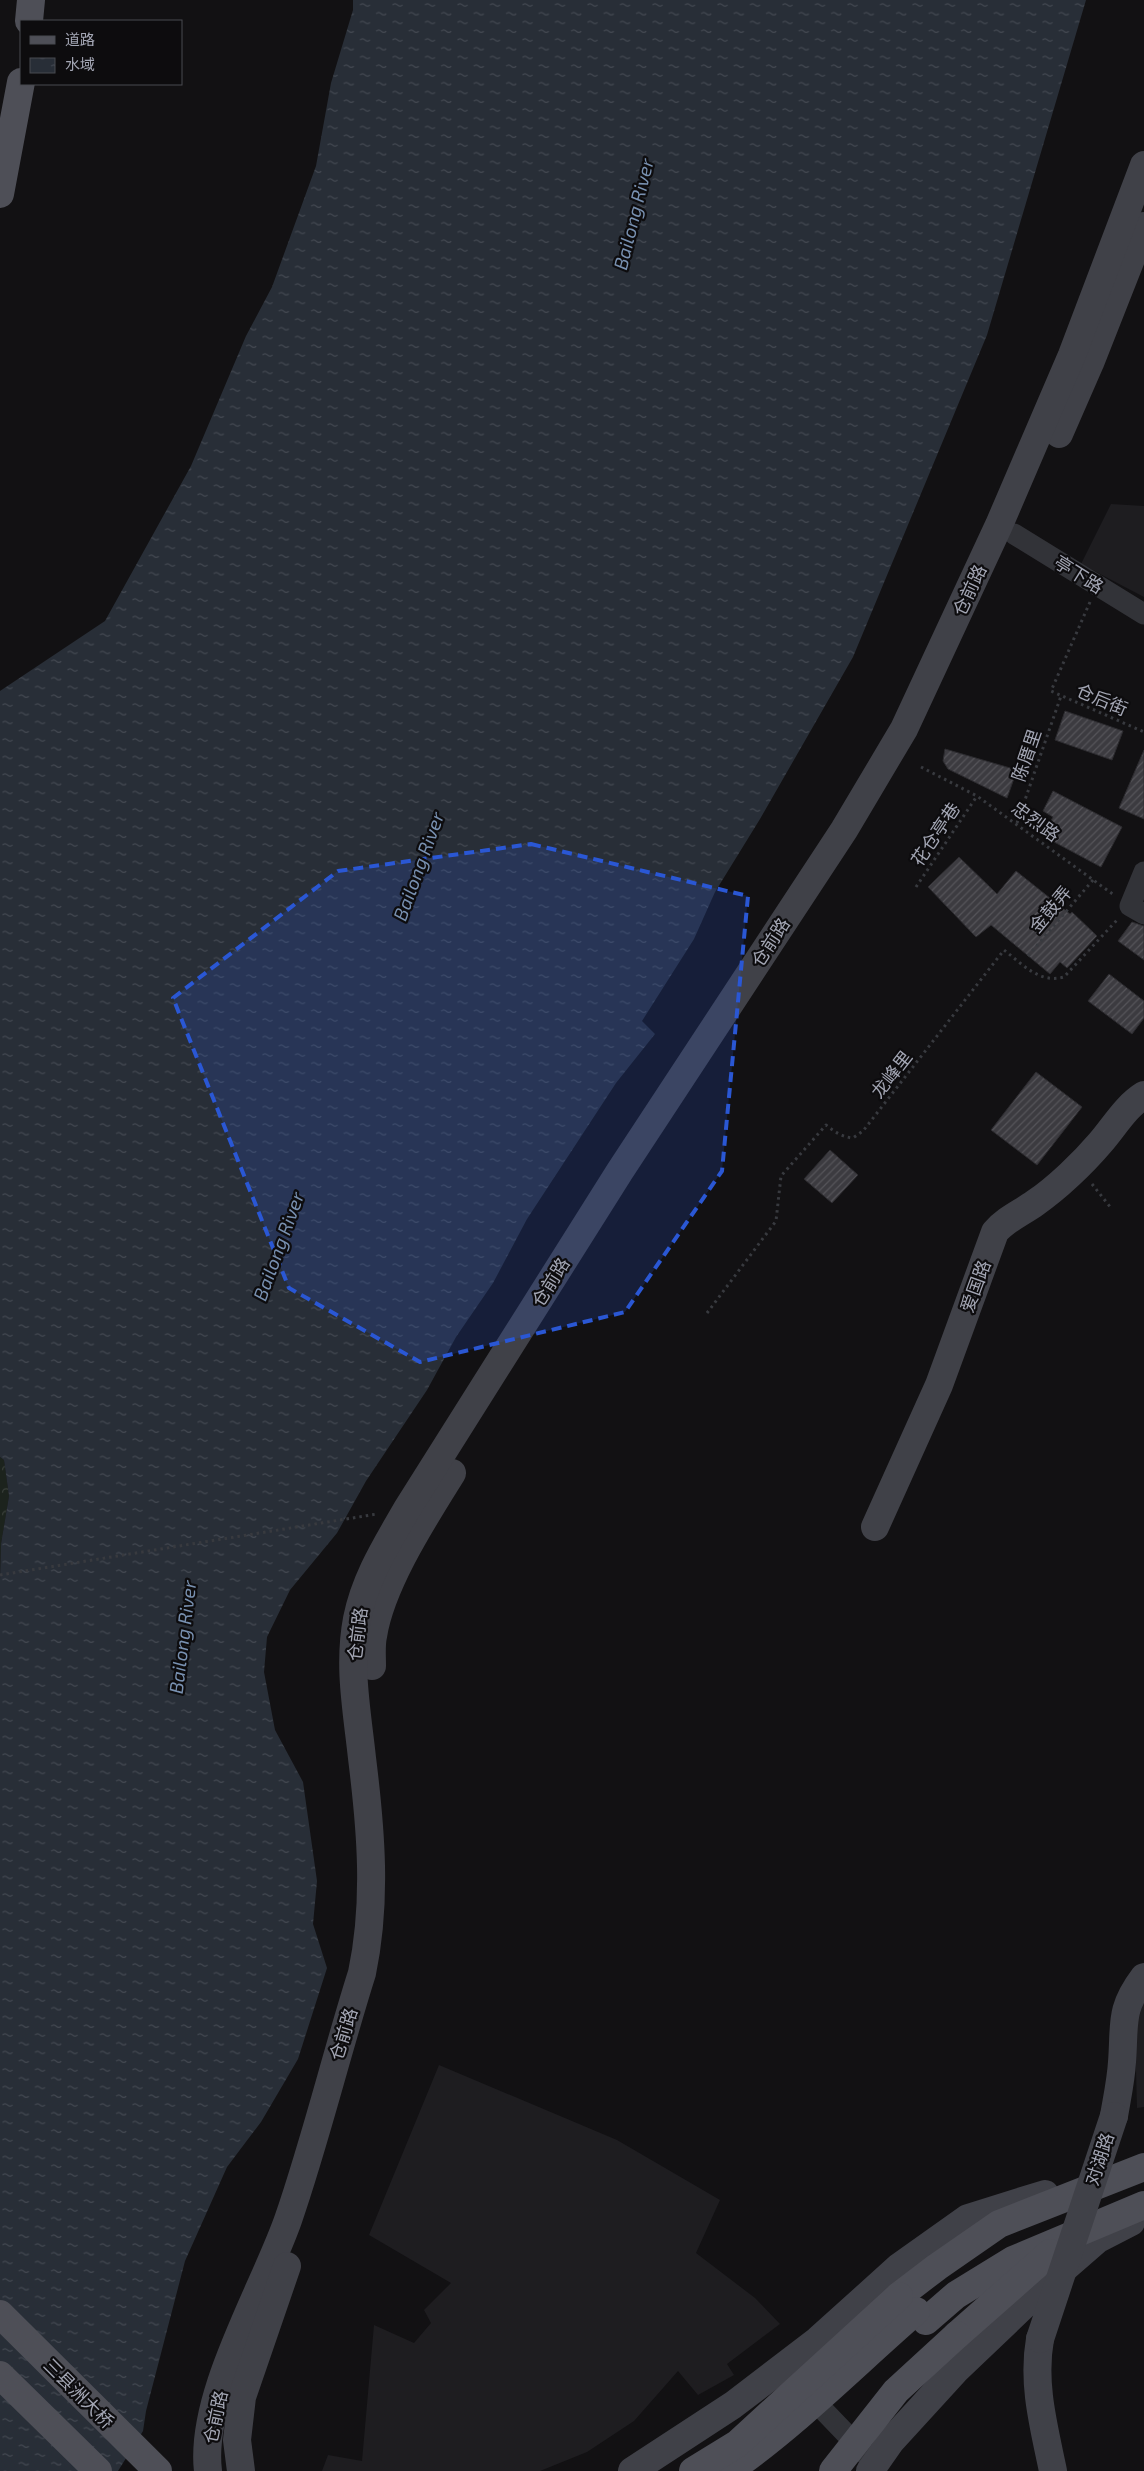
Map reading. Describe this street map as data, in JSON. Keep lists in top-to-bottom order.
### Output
{
  "streets": {
    "main road": ["三县洲大桥"],
    "street": [
      "亭下路",
      "仓前路",
      "爱国路",
      "对湖路"
    ],
    "path": [
      "仓后街",
      "陈厝里",
      "忠烈路",
      "花仓亭巷",
      "金鼓弄",
      "龙峰里"
    ]
  },
  "crossings": [
    ["亭下路", "仓前路"],
    ["亭下路", "仓后街"],
    ["仓后街", "陈厝里"],
    ["陈厝里", "忠烈路"],
    ["忠烈路", "花仓亭巷"],
    ["忠烈路", "金鼓弄"],
    ["忠烈路", "龙峰里"]
  ],
  "water": ["Bailong River"],
  "legend": ["道路", "水域"]
}
